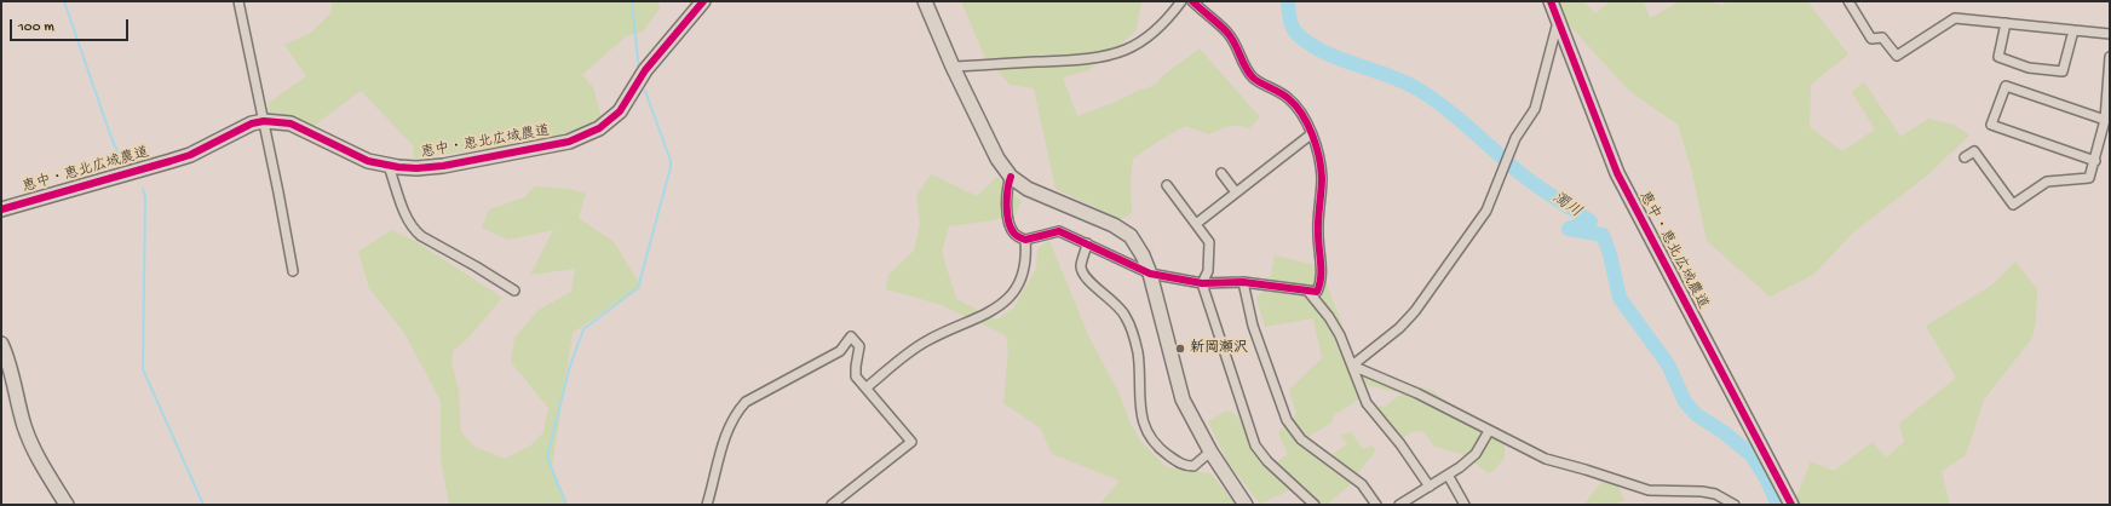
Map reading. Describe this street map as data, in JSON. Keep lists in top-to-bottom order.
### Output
{
  "streets": {
    "street": ["恵中・恵北広域農道"]
  },
  "water": ["濁川"],
  "places": ["新岡瀬沢"],
  "scale_bar": "100 m"
}
